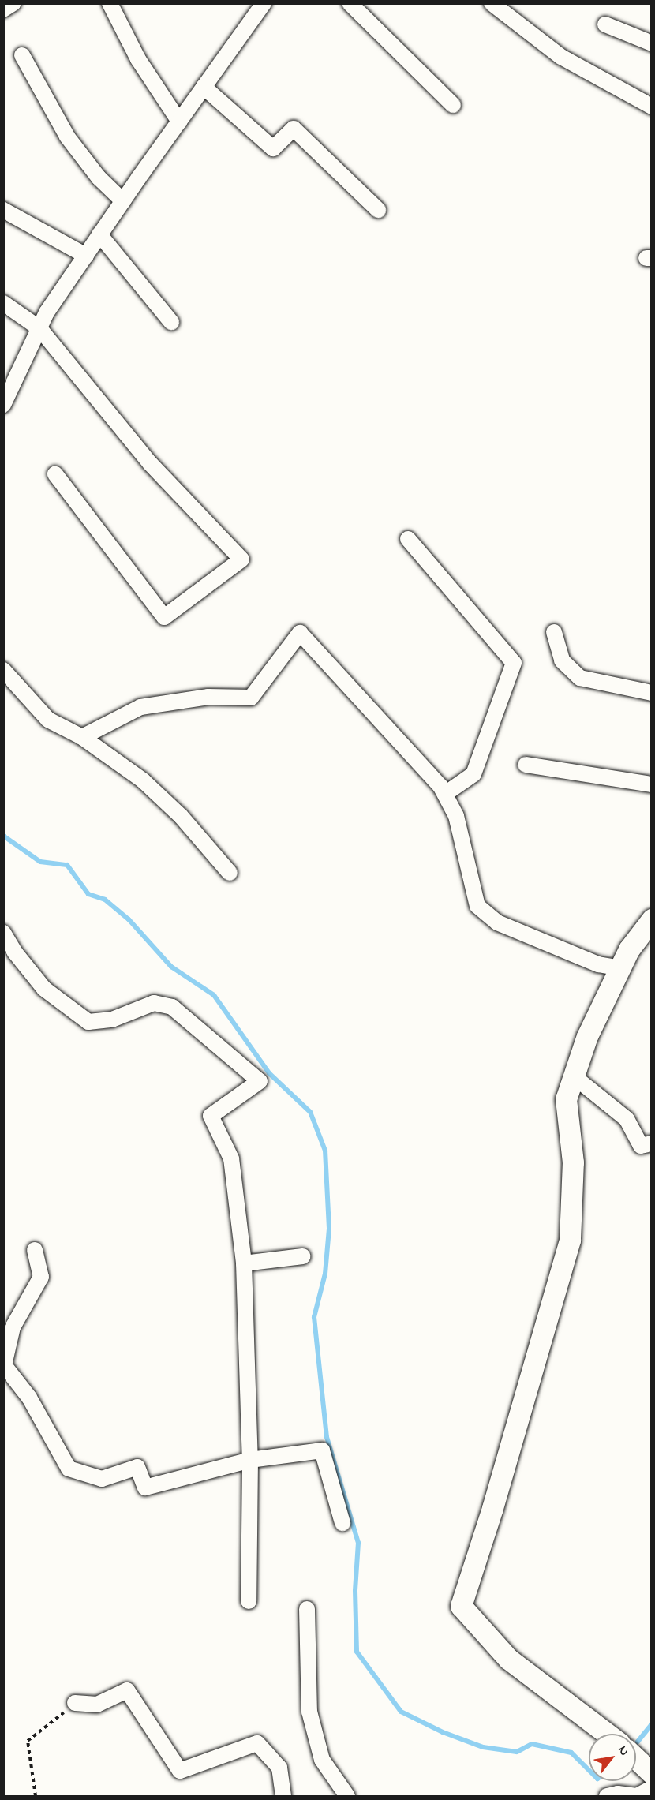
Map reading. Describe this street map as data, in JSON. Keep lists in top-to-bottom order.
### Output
{
  "north": "top right"
}
